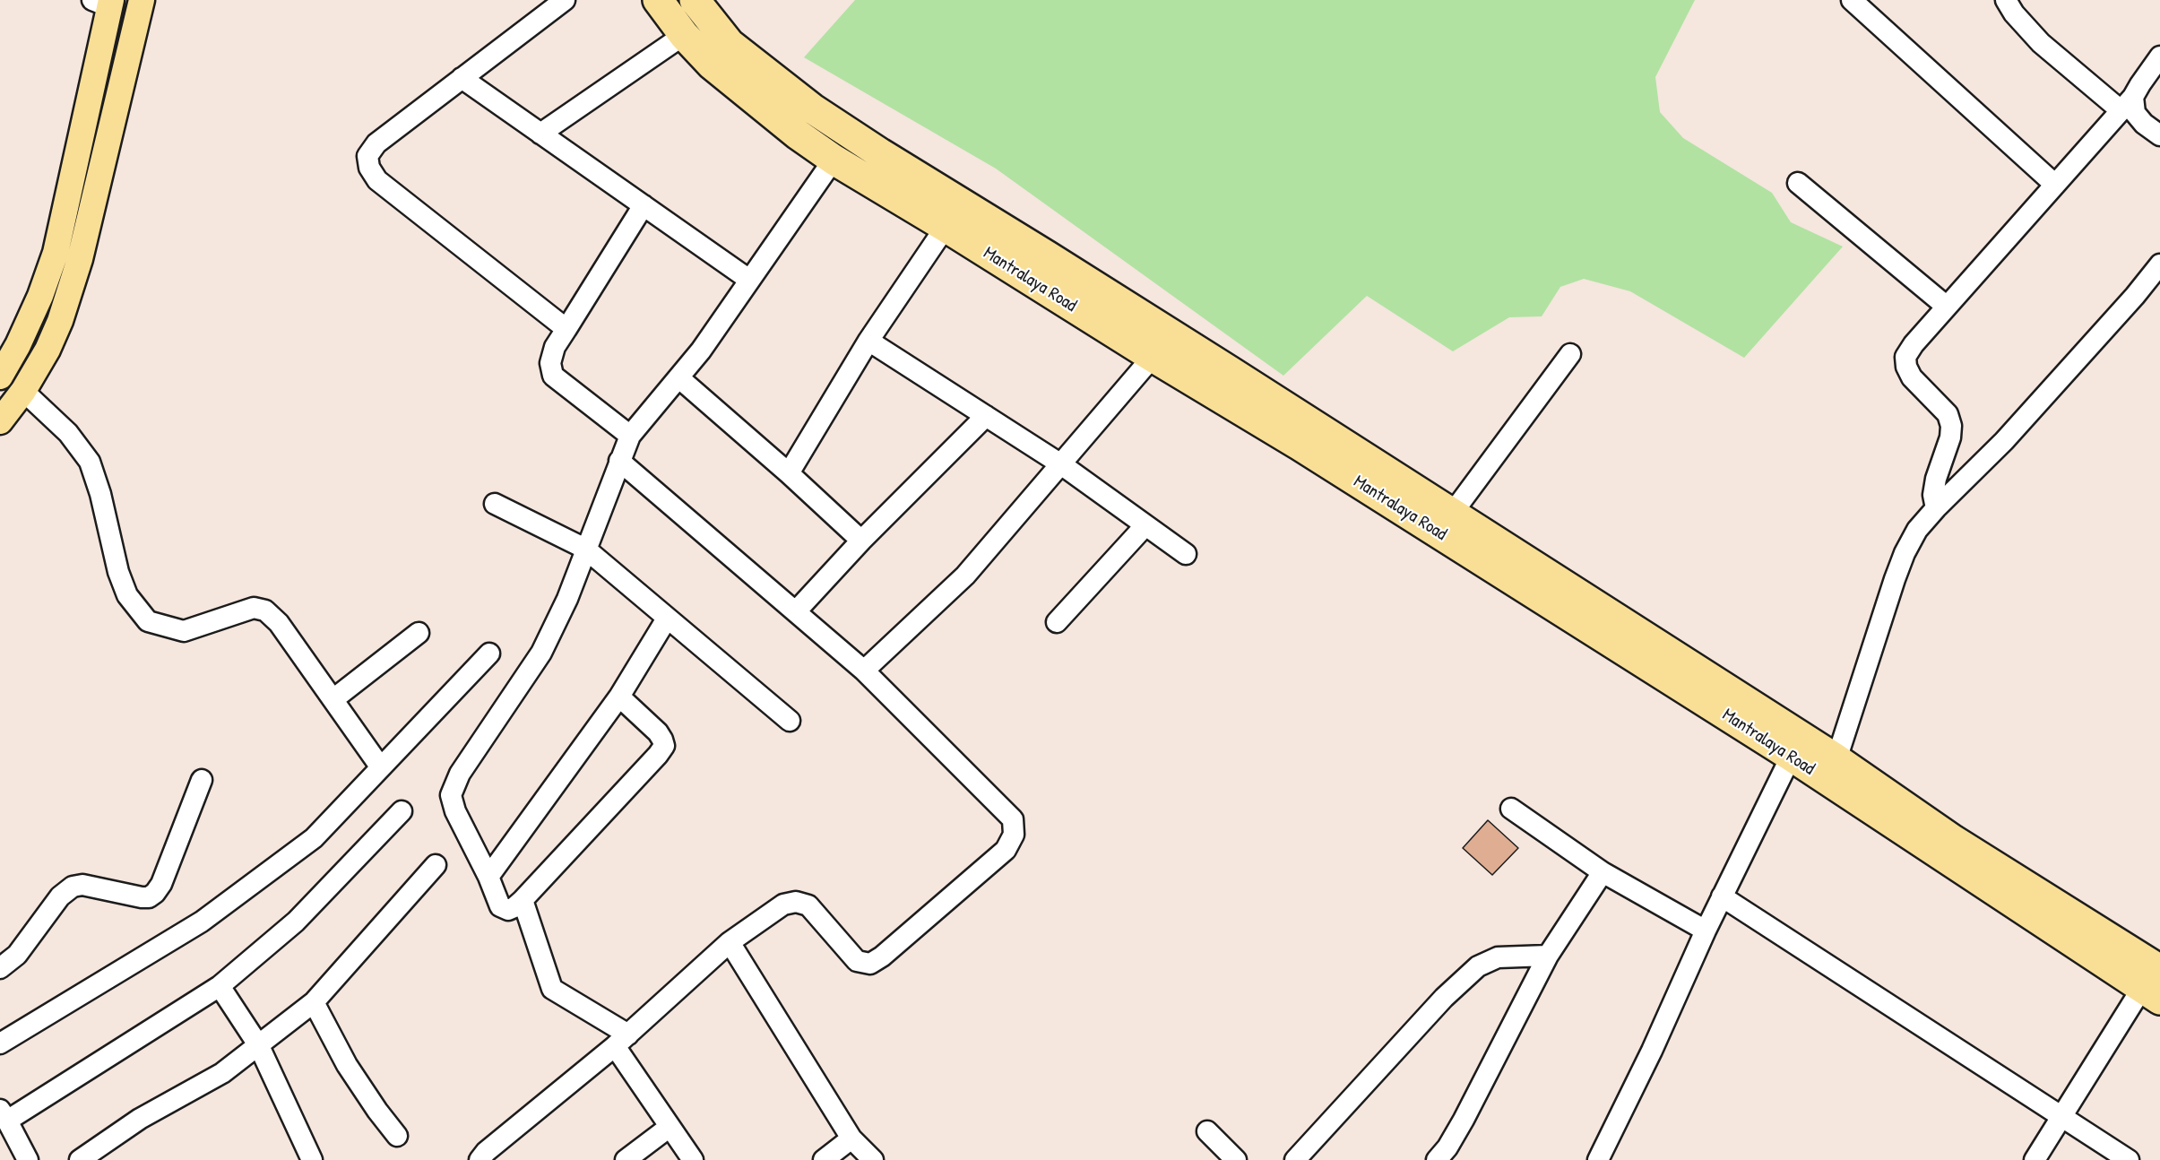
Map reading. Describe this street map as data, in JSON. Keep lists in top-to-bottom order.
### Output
{
  "streets": {
    "highway": ["Mantralaya Road"]
  }
}
